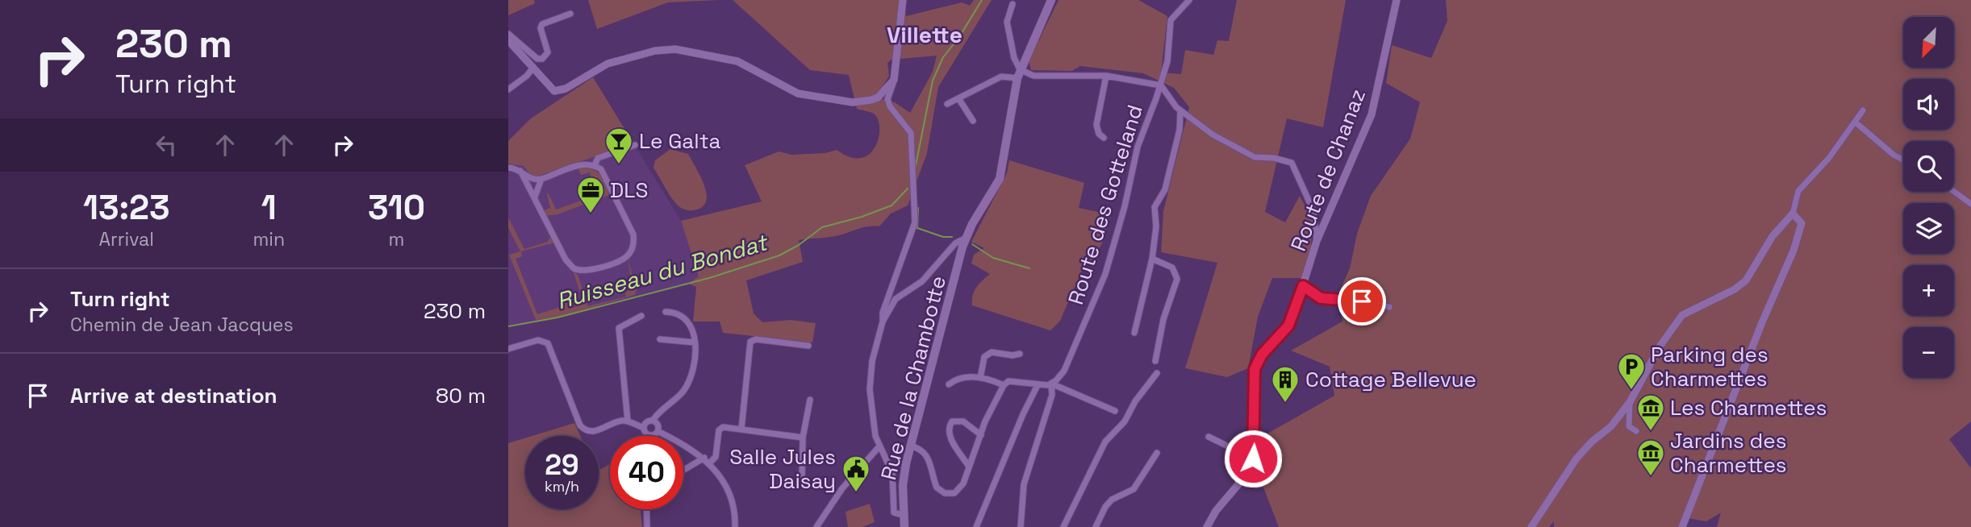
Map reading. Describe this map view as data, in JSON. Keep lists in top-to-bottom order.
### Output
{
  "streets": {
    "main road": ["Rue de la Chambotte"],
    "street": ["Route de Chanaz", "Route des Gotteland"]
  },
  "districts": ["Villette"],
  "water": ["Ruisseau du Bondat"],
  "places": {
    "bar": ["Le Galta"],
    "office": ["DLS"],
    "parking": ["Parking des Charmettes"],
    "building": ["Cottage Bellevue"],
    "museum": ["Les Charmettes", "Jardins des Charmettes"],
    "public building": ["Salle Jules Daisay"]
  },
  "north": "bottom left",
  "page": {
    "turn": ["230 m", "Turn right"],
    "map_buttons": ["+", "−"],
    "eta": [
      "13:23",
      "Arrival",
      "1",
      "min",
      "310",
      "m"
    ],
    "list": [
      {
        "name": "Turn right",
        "note": "Chemin de Jean Jacques",
        "value": "230 m"
      },
      {
        "name": "Arrive at destination",
        "value": "80 m"
      }
    ],
    "speed": "29 km/h",
    "limit": "40"
  }
}
